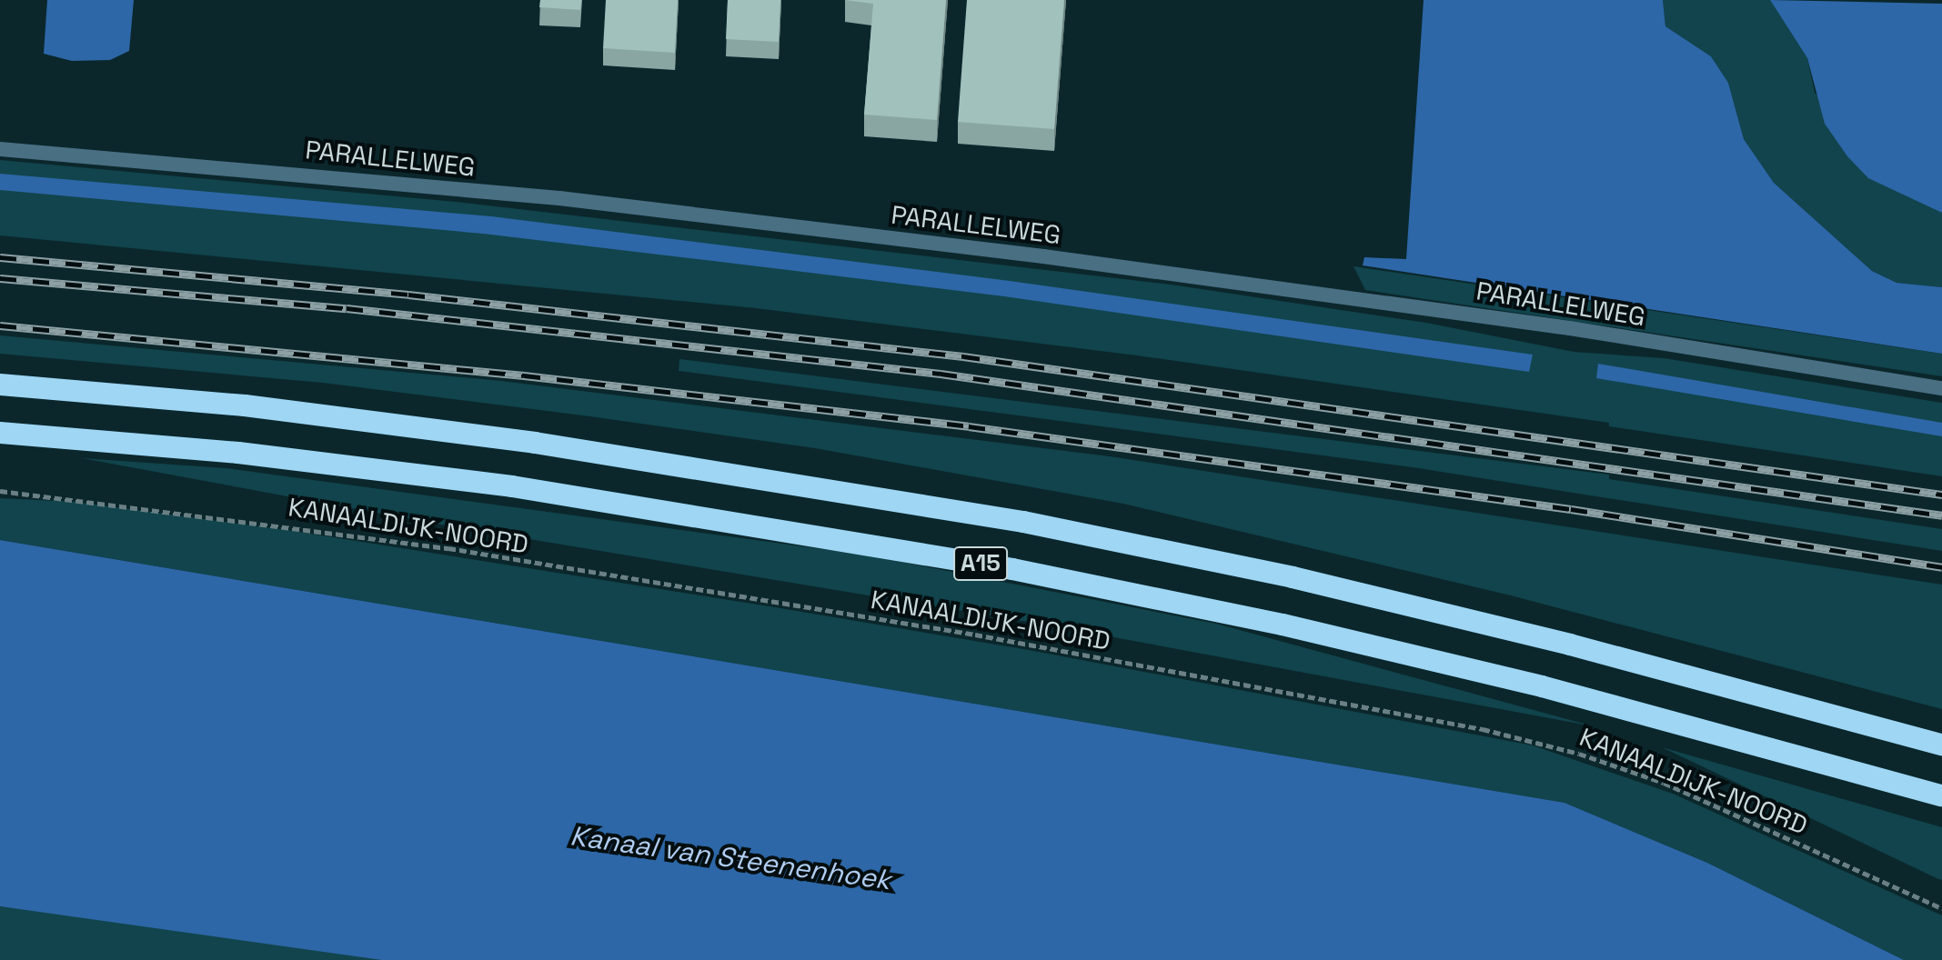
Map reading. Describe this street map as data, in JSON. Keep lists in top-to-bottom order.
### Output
{
  "streets": {
    "highway": ["A15"],
    "street": ["PARALLELWEG"],
    "path": ["KANAALDIJK-NOORD"]
  },
  "water": ["Kanaal van Steenenhoek"]
}
